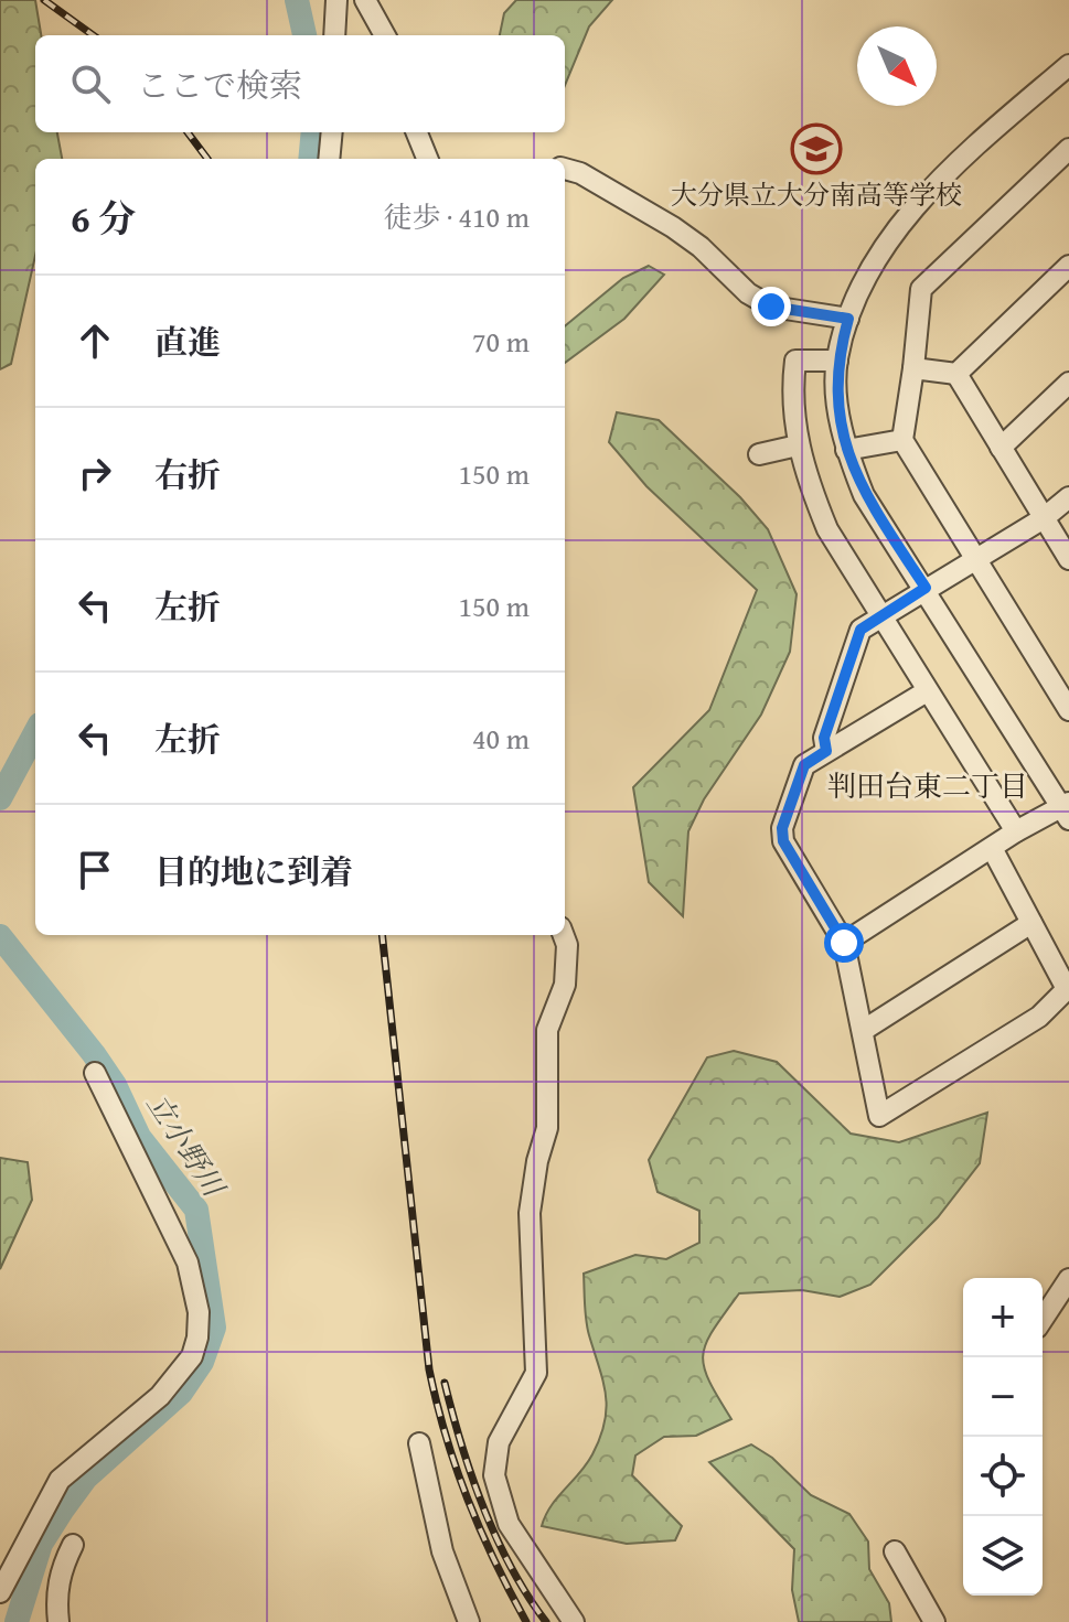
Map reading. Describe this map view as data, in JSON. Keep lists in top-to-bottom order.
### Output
{
  "districts": ["判田台東二丁目"],
  "water": ["立小野川"],
  "places": {
    "school or university": ["大分県立大分南高等学校"]
  },
  "north": "bottom right",
  "page": {
    "search": "ここで検索",
    "heading": ["6 分", "徒歩 · 410 m"],
    "list": [
      ["直進", "70 m"],
      ["右折", "150 m"],
      ["左折", "150 m"],
      ["左折", "40 m"],
      "目的地に到着"
    ],
    "map_buttons": ["+", "−"]
  }
}
